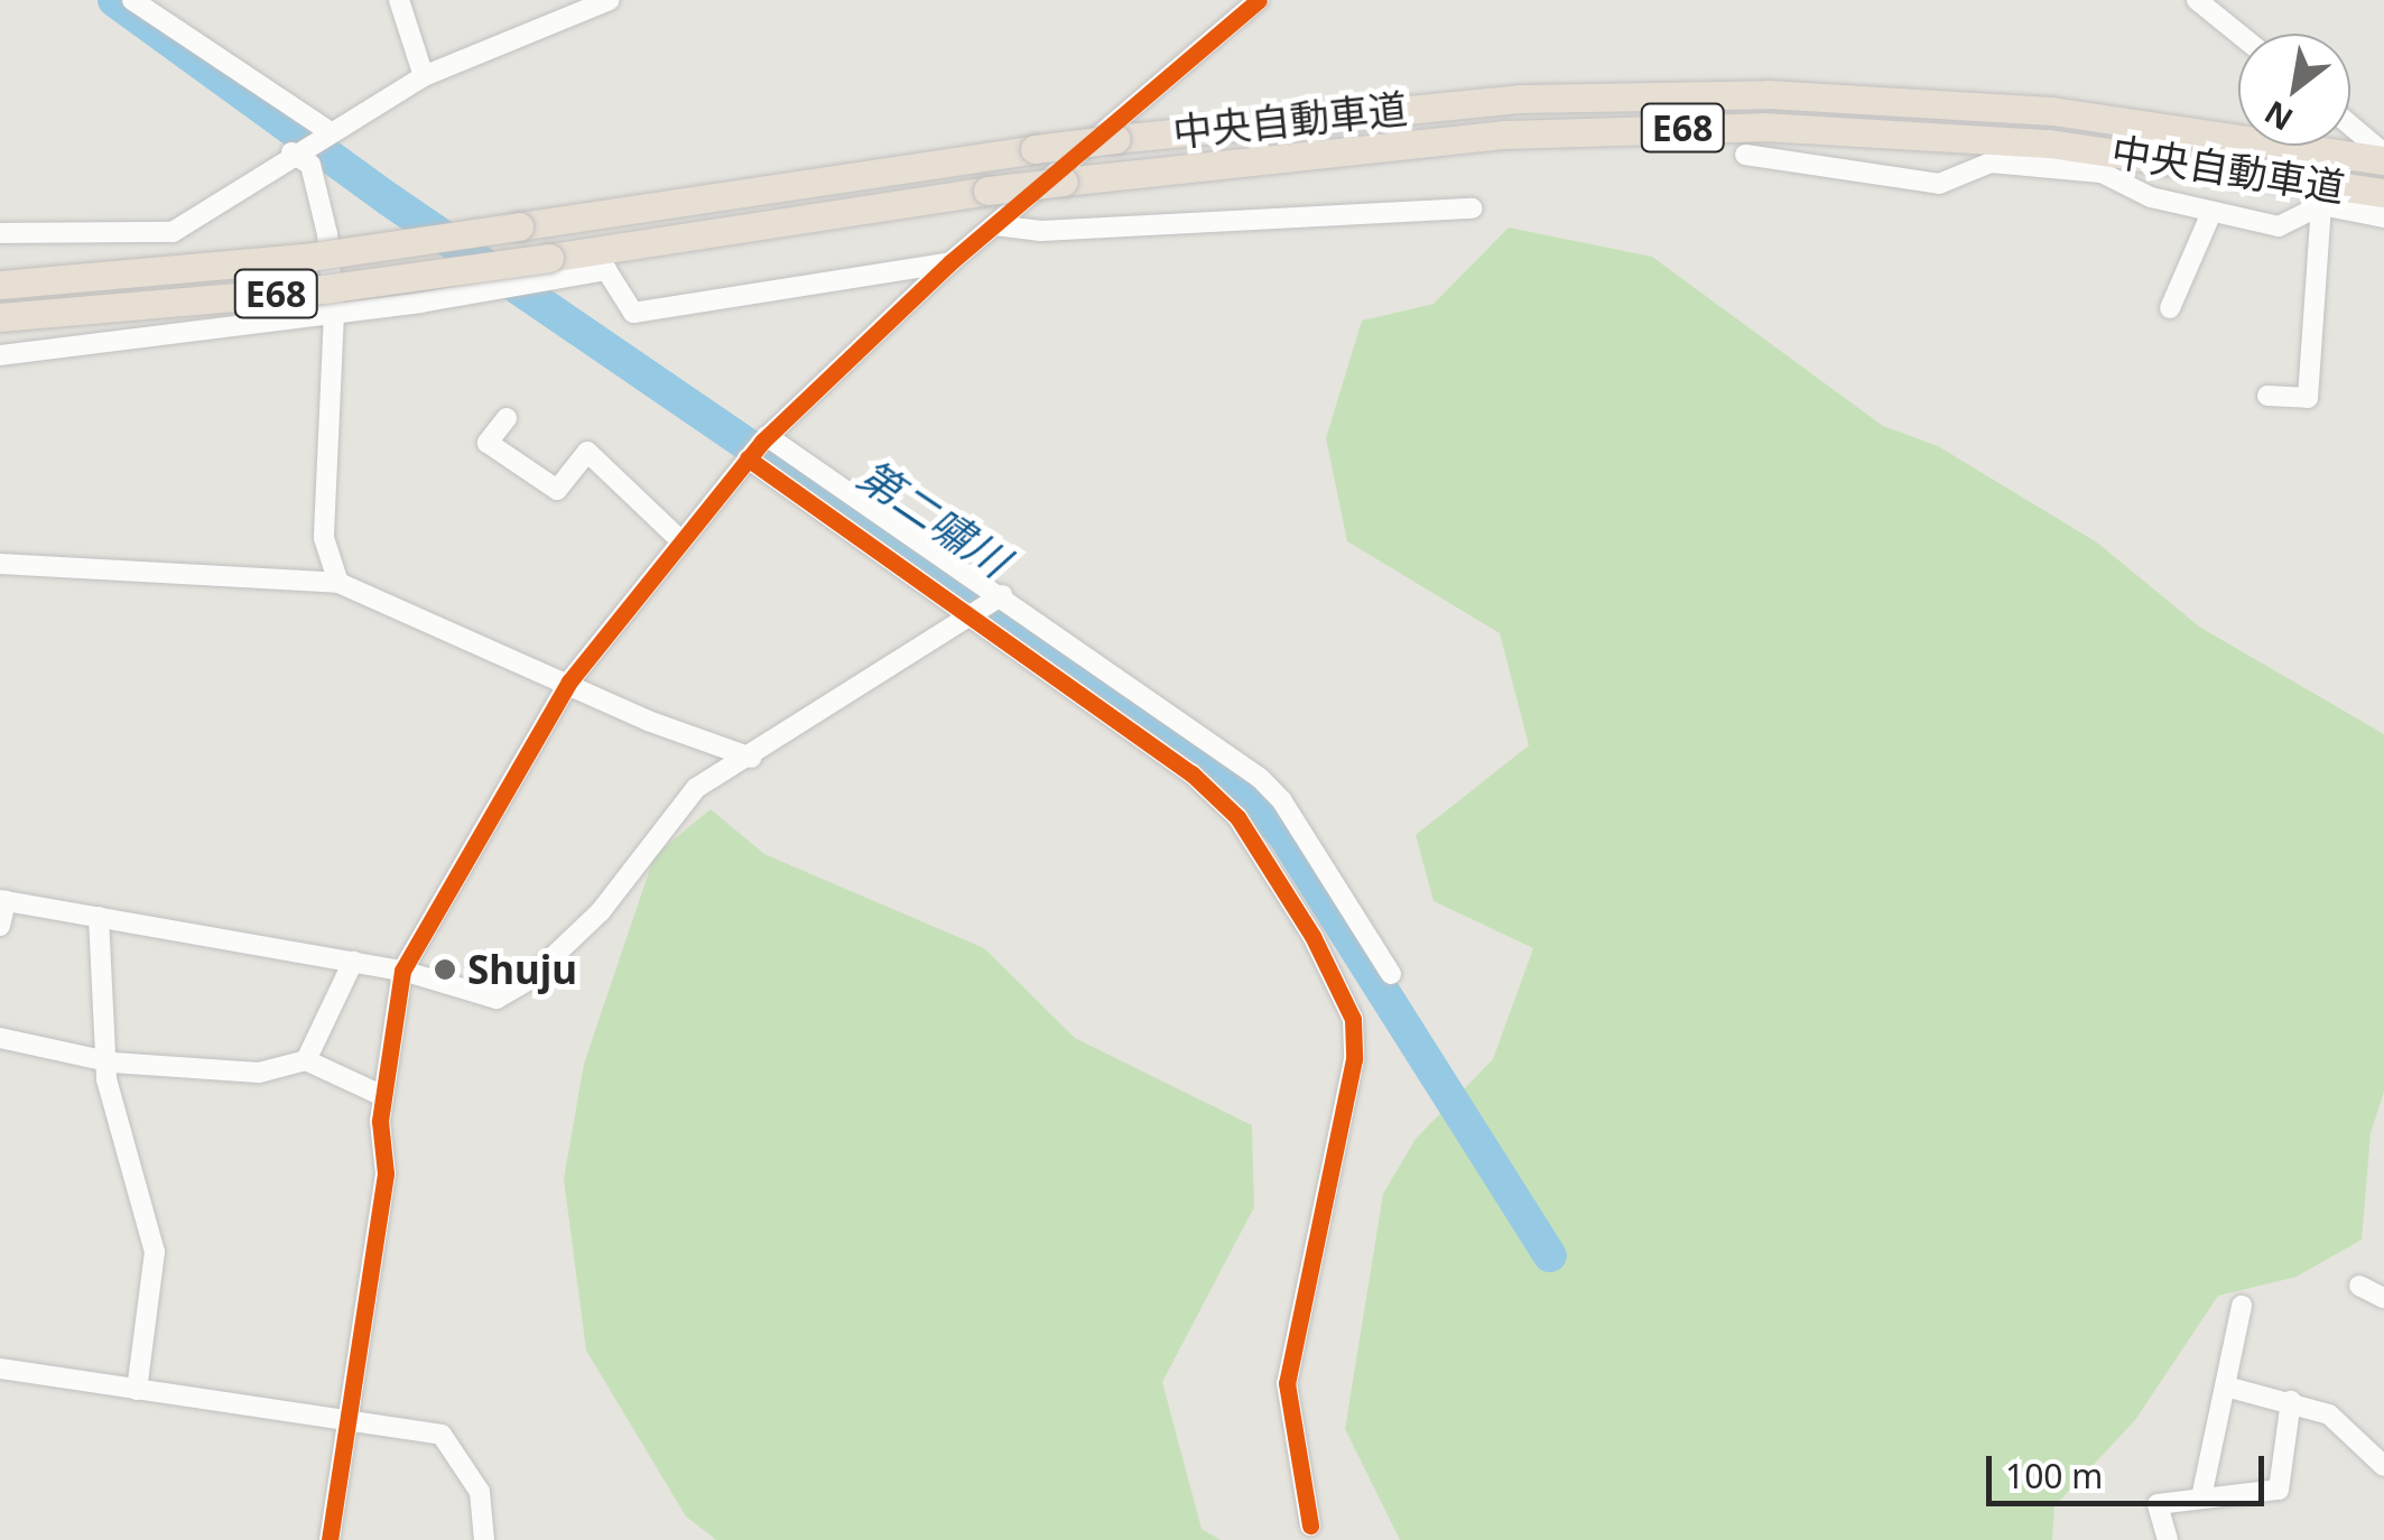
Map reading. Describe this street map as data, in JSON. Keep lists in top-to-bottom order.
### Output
{
  "streets": {
    "highway": ["中央自動車道", "E68"]
  },
  "water": ["第二嘯川"],
  "places": ["Shuju"],
  "scale_bar": "100 m",
  "north": "bottom left"
}
